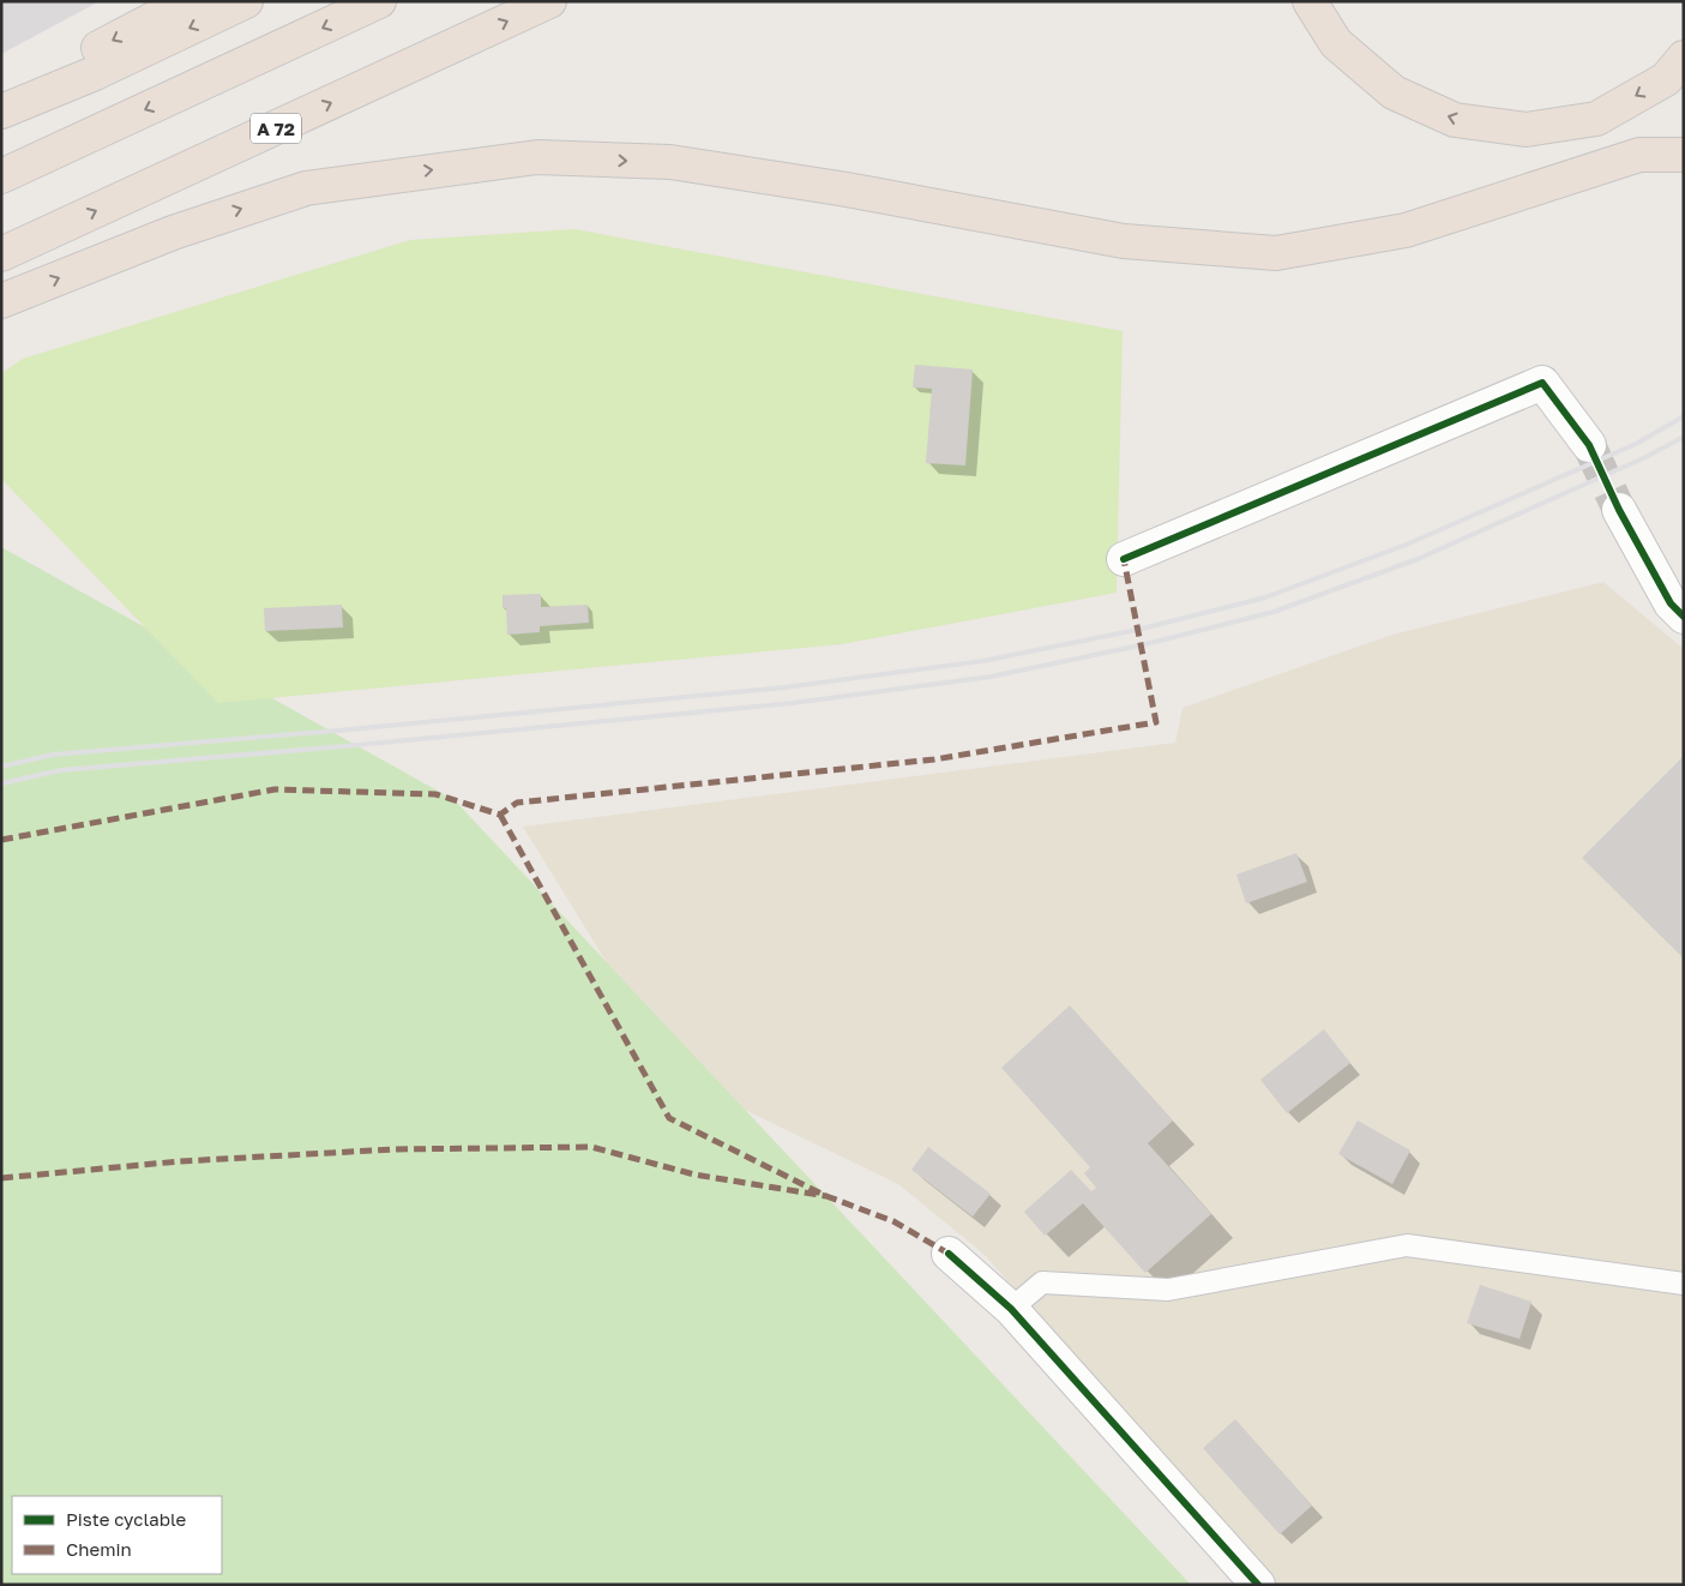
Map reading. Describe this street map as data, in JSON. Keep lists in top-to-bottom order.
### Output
{
  "streets": {
    "highway": ["A 72"]
  },
  "legend": ["Piste cyclable", "Chemin"]
}
